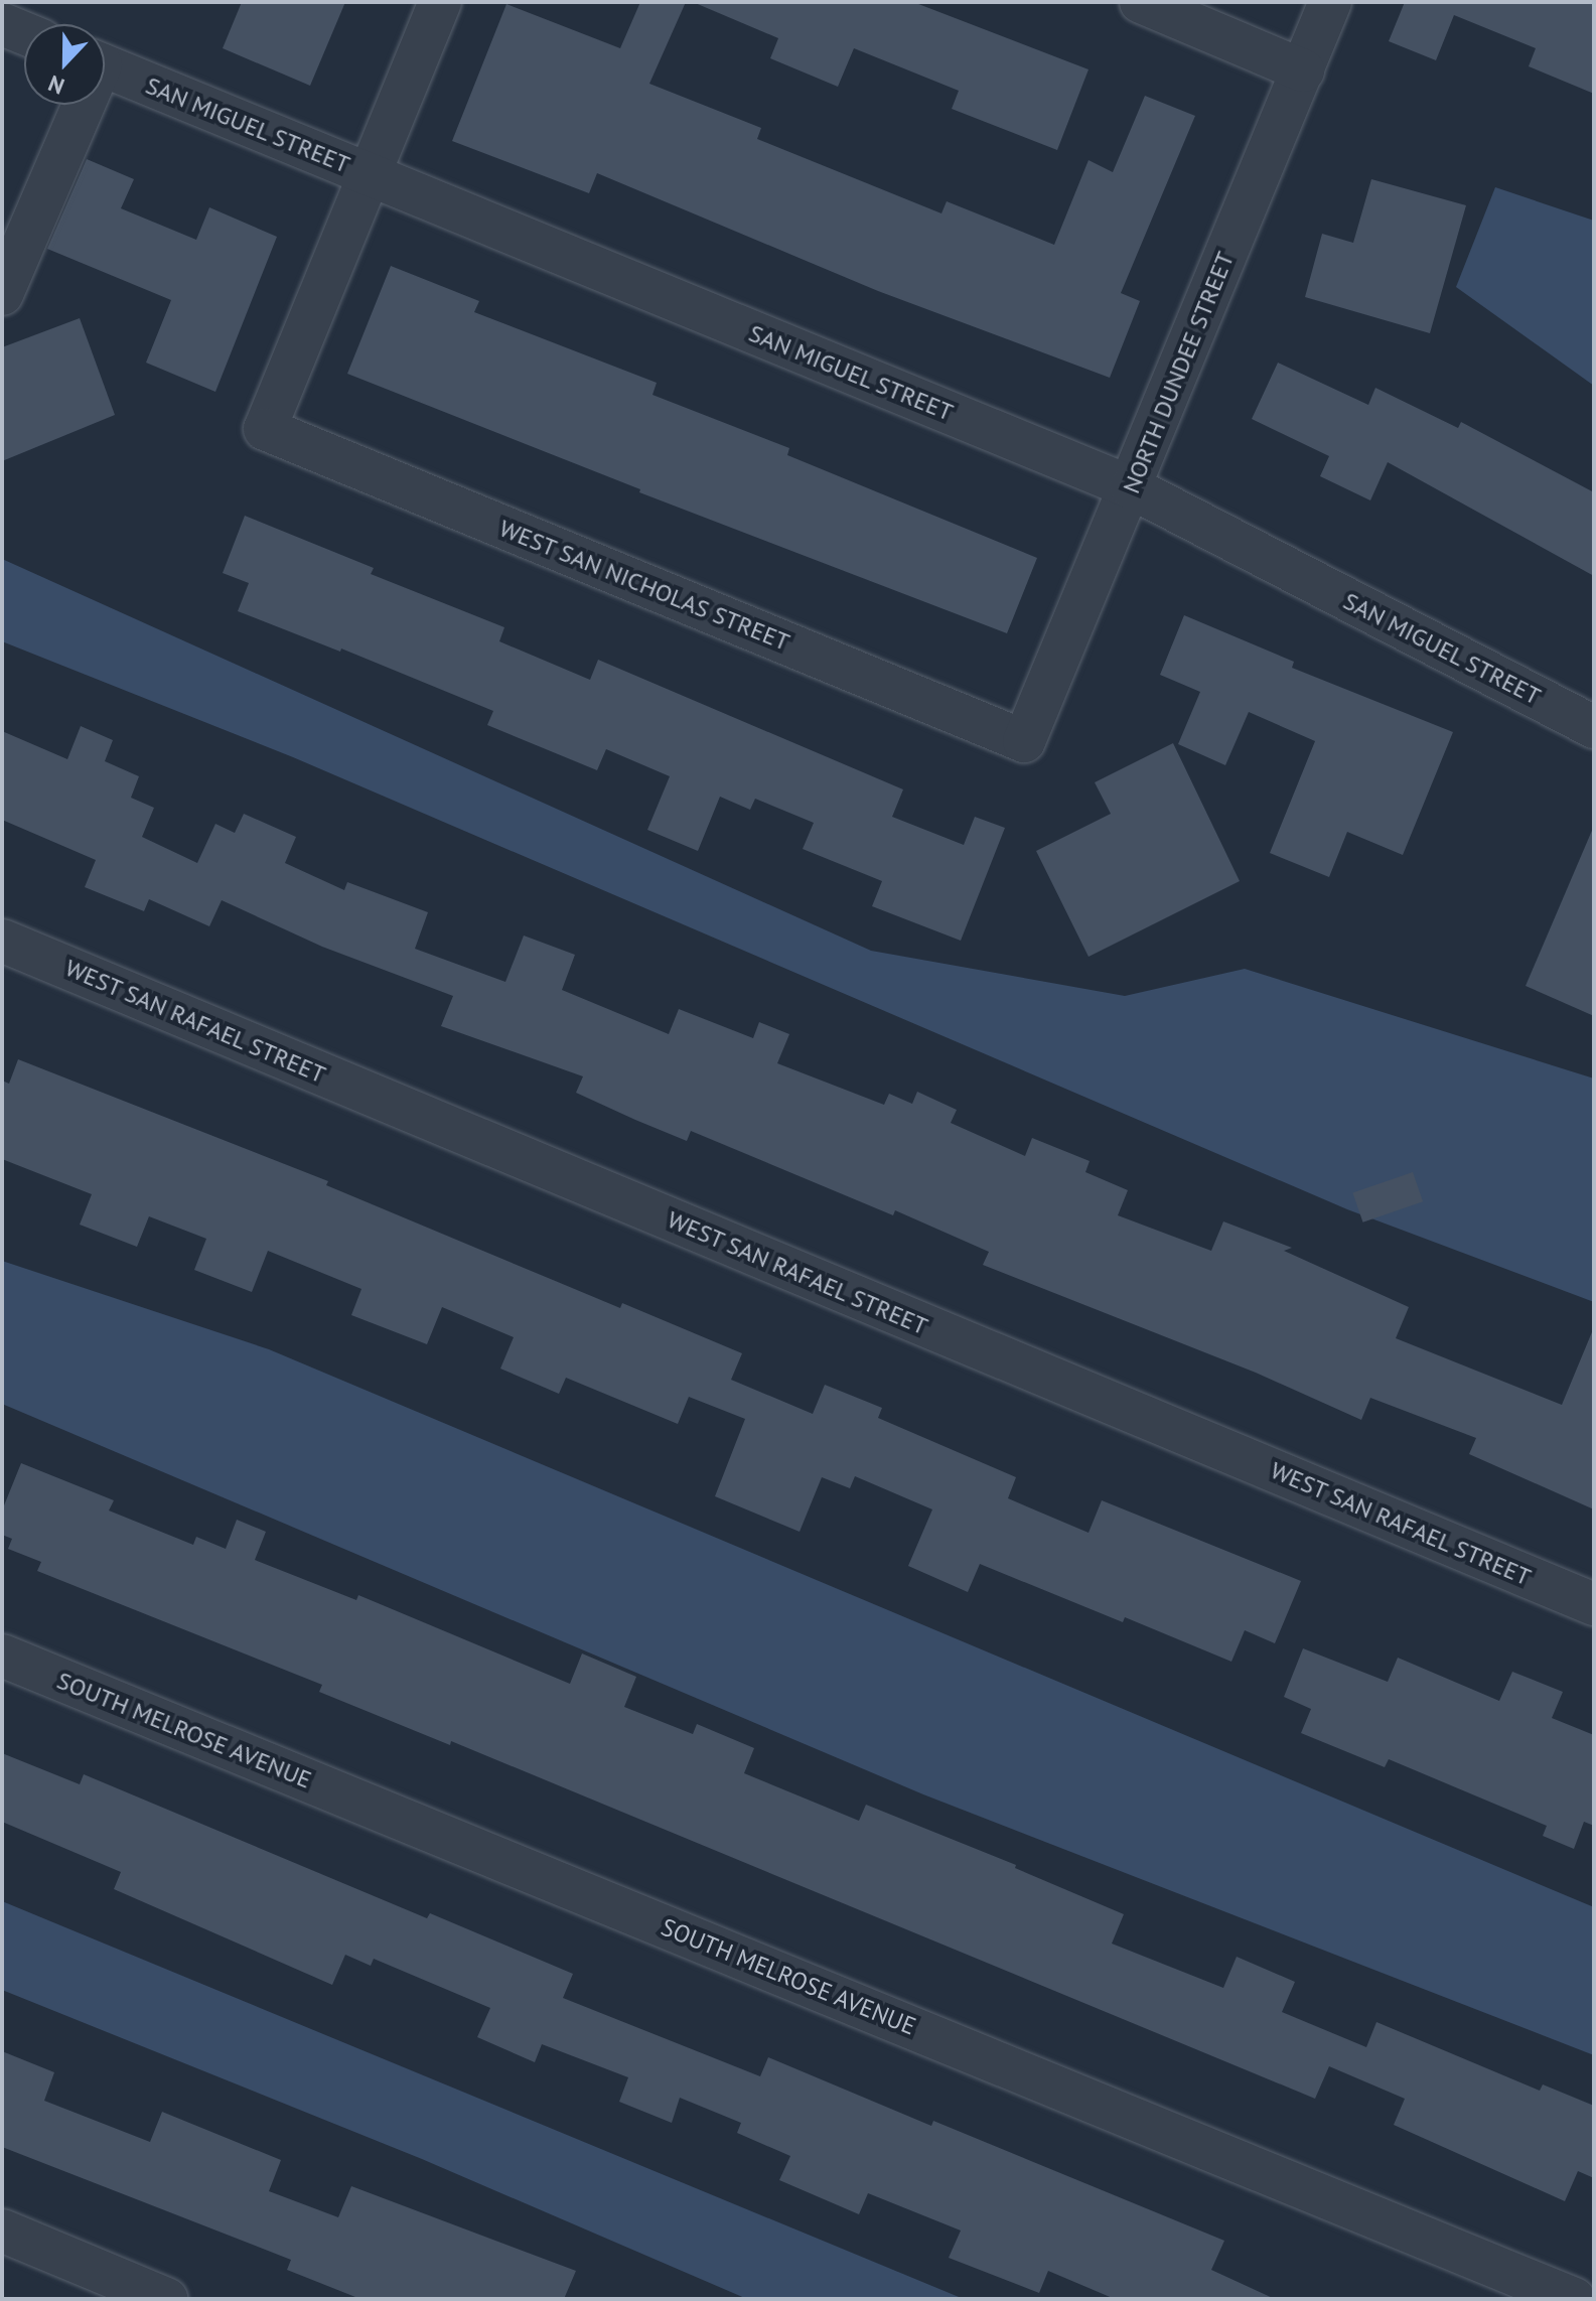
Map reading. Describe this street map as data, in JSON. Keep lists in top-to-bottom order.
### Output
{
  "streets": {
    "street": [
      "SAN MIGUEL STREET",
      "NORTH DUNDEE STREET",
      "WEST SAN NICHOLAS STREET",
      "WEST SAN RAFAEL STREET",
      "SOUTH MELROSE AVENUE"
    ]
  },
  "crossings": [
    ["SAN MIGUEL STREET", "NORTH DUNDEE STREET"],
    ["SAN MIGUEL STREET", "WEST SAN NICHOLAS STREET"],
    ["NORTH DUNDEE STREET", "WEST SAN NICHOLAS STREET"]
  ],
  "north": "bottom"
}
